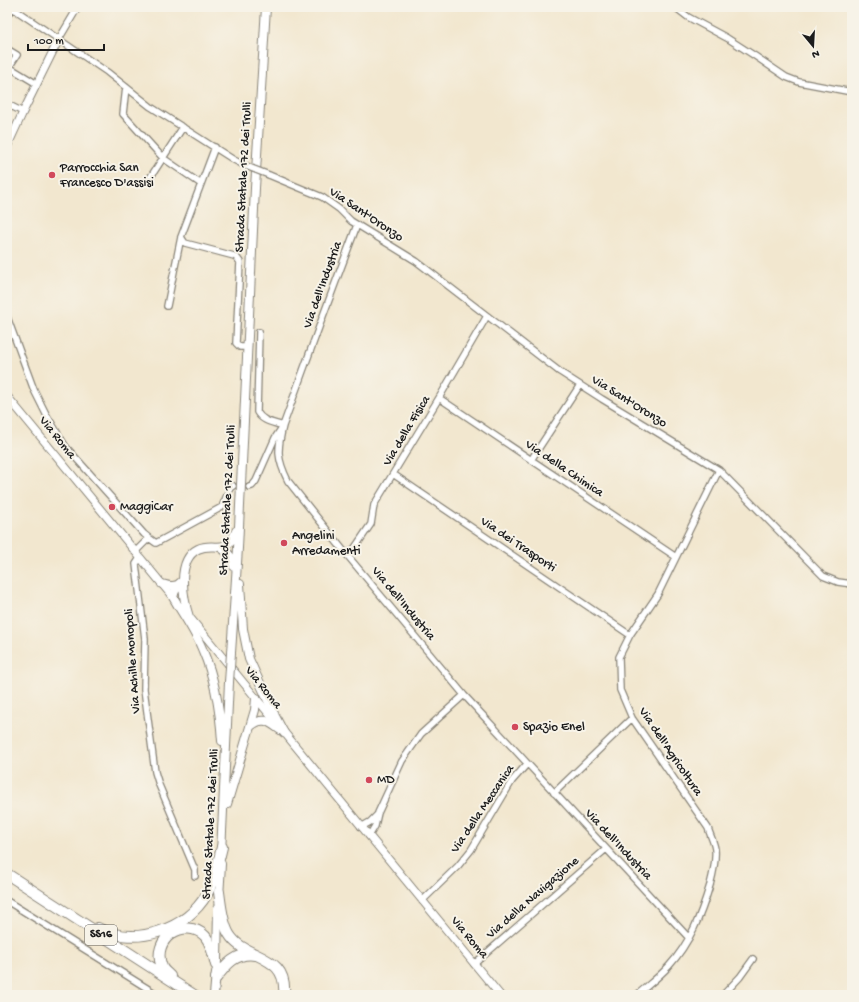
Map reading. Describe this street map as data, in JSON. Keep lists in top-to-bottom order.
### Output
{
  "streets": {
    "highway": ["SS16"],
    "main road": ["Strada Statale 172 dei Trulli"],
    "street": [
      "Via Sant'Oronzo",
      "Via dell'Industria",
      "Via della Fisica",
      "Via Roma",
      "Via della Chimica",
      "Via dei Trasporti",
      "Via Achille Monopoli",
      "Via dell'Agricoltura",
      "Via della Meccanica",
      "Via della Navigazione"
    ]
  },
  "crossings": [
    ["Via Sant'Oronzo", "Via dell'Industria"],
    ["Via Sant'Oronzo", "Via della Fisica"],
    ["Via Sant'Oronzo", "Via dell'Agricoltura"],
    ["Via dell'Industria", "Via della Fisica"],
    ["Via dell'Industria", "Via dell'Agricoltura"],
    ["Via dell'Industria", "Via della Meccanica"],
    ["Via dell'Industria", "Via della Navigazione"],
    ["Via della Fisica", "Via della Chimica"],
    ["Via della Fisica", "Via dei Trasporti"],
    ["Via Roma", "Via Achille Monopoli"],
    ["Via Roma", "Via della Meccanica"],
    ["Via Roma", "Via della Navigazione"],
    ["Via della Chimica", "Via dell'Agricoltura"],
    ["Via dei Trasporti", "Via dell'Agricoltura"]
  ],
  "places": [
    "Parrocchia San Francesco D'assisi",
    "MaggiCar",
    "Angelini Arredamenti",
    "Spazio Enel",
    "MD"
  ],
  "scale_bar": "100 m",
  "north": "bottom"
}
